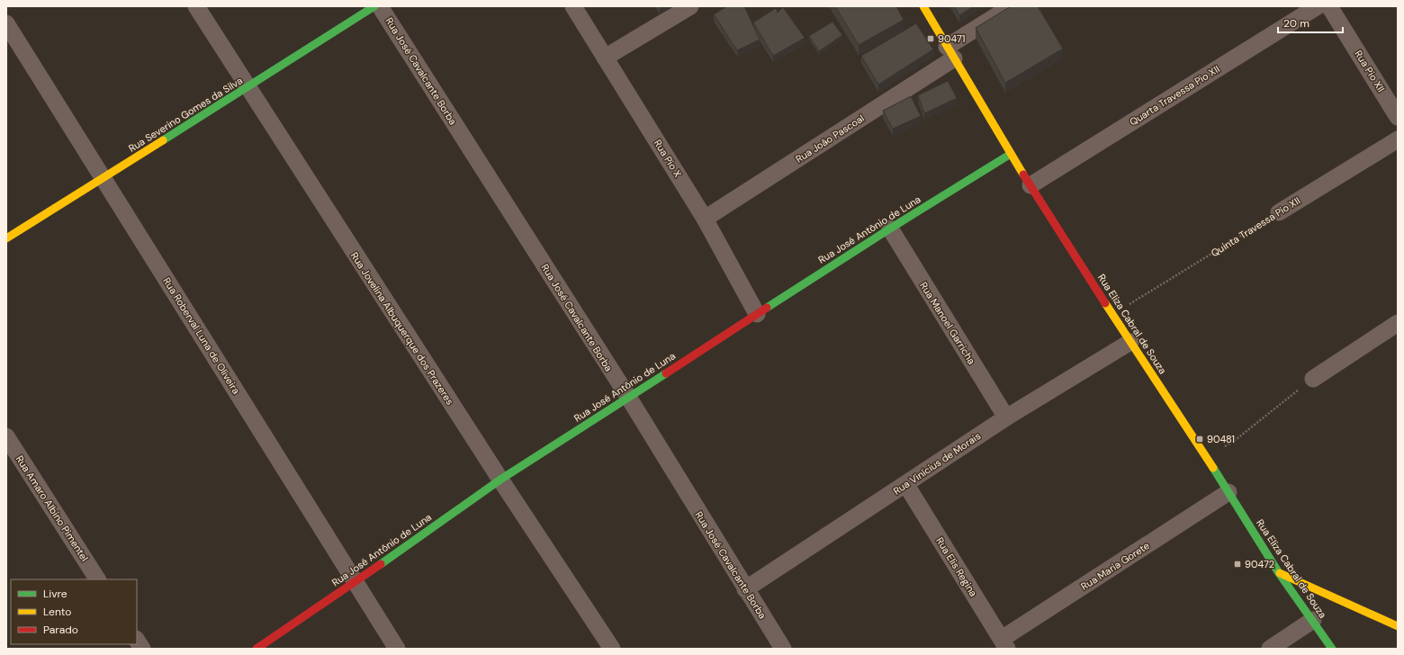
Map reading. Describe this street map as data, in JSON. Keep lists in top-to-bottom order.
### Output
{
  "streets": {
    "street": [
      "Rua José Cavalcante Borba",
      "Rua Pio XII",
      "Quarta Travessa Pio XII",
      "Rua Severino Gomes da Silva",
      "Rua João Pascoal",
      "Rua Pio X",
      "Quinta Travessa Pio XII",
      "Rua José Antônio de Luna",
      "Rua Manoel Garricha",
      "Rua Eliza Cabral de Souza",
      "Rua Jovelina Albuquerque dos Prazeres",
      "Rua Roberval Luna de Oliveira",
      "Rua Vinícius de Morais",
      "Rua Amaro Albino Pimentel",
      "Rua Maria Gorete",
      "Rua Elis Regina"
    ]
  },
  "crossings": [
    ["Rua José Cavalcante Borba", "Rua José Antônio de Luna"],
    ["Rua José Cavalcante Borba", "Rua Vinícius de Morais"],
    ["Quarta Travessa Pio XII", "Rua Eliza Cabral de Souza"],
    ["Rua Severino Gomes da Silva", "Rua Jovelina Albuquerque dos Prazeres"],
    ["Rua Severino Gomes da Silva", "Rua Roberval Luna de Oliveira"],
    ["Rua João Pascoal", "Rua Pio X"],
    ["Rua João Pascoal", "Rua Eliza Cabral de Souza"],
    ["Rua Pio X", "Rua José Antônio de Luna"],
    ["Quinta Travessa Pio XII", "Rua Eliza Cabral de Souza"],
    ["Rua José Antônio de Luna", "Rua Manoel Garricha"],
    ["Rua José Antônio de Luna", "Rua Eliza Cabral de Souza"],
    ["Rua José Antônio de Luna", "Rua Jovelina Albuquerque dos Prazeres"],
    ["Rua José Antônio de Luna", "Rua Roberval Luna de Oliveira"],
    ["Rua Manoel Garricha", "Rua Vinícius de Morais"],
    ["Rua Eliza Cabral de Souza", "Rua Vinícius de Morais"],
    ["Rua Eliza Cabral de Souza", "Rua Maria Gorete"],
    ["Rua Vinícius de Morais", "Rua Elis Regina"],
    ["Rua Maria Gorete", "Rua Elis Regina"]
  ],
  "places": {
    "transit": ["90471", "90481", "90472"]
  },
  "legend": ["Livre", "Lento", "Parado"],
  "scale_bar": "20 m"
}
